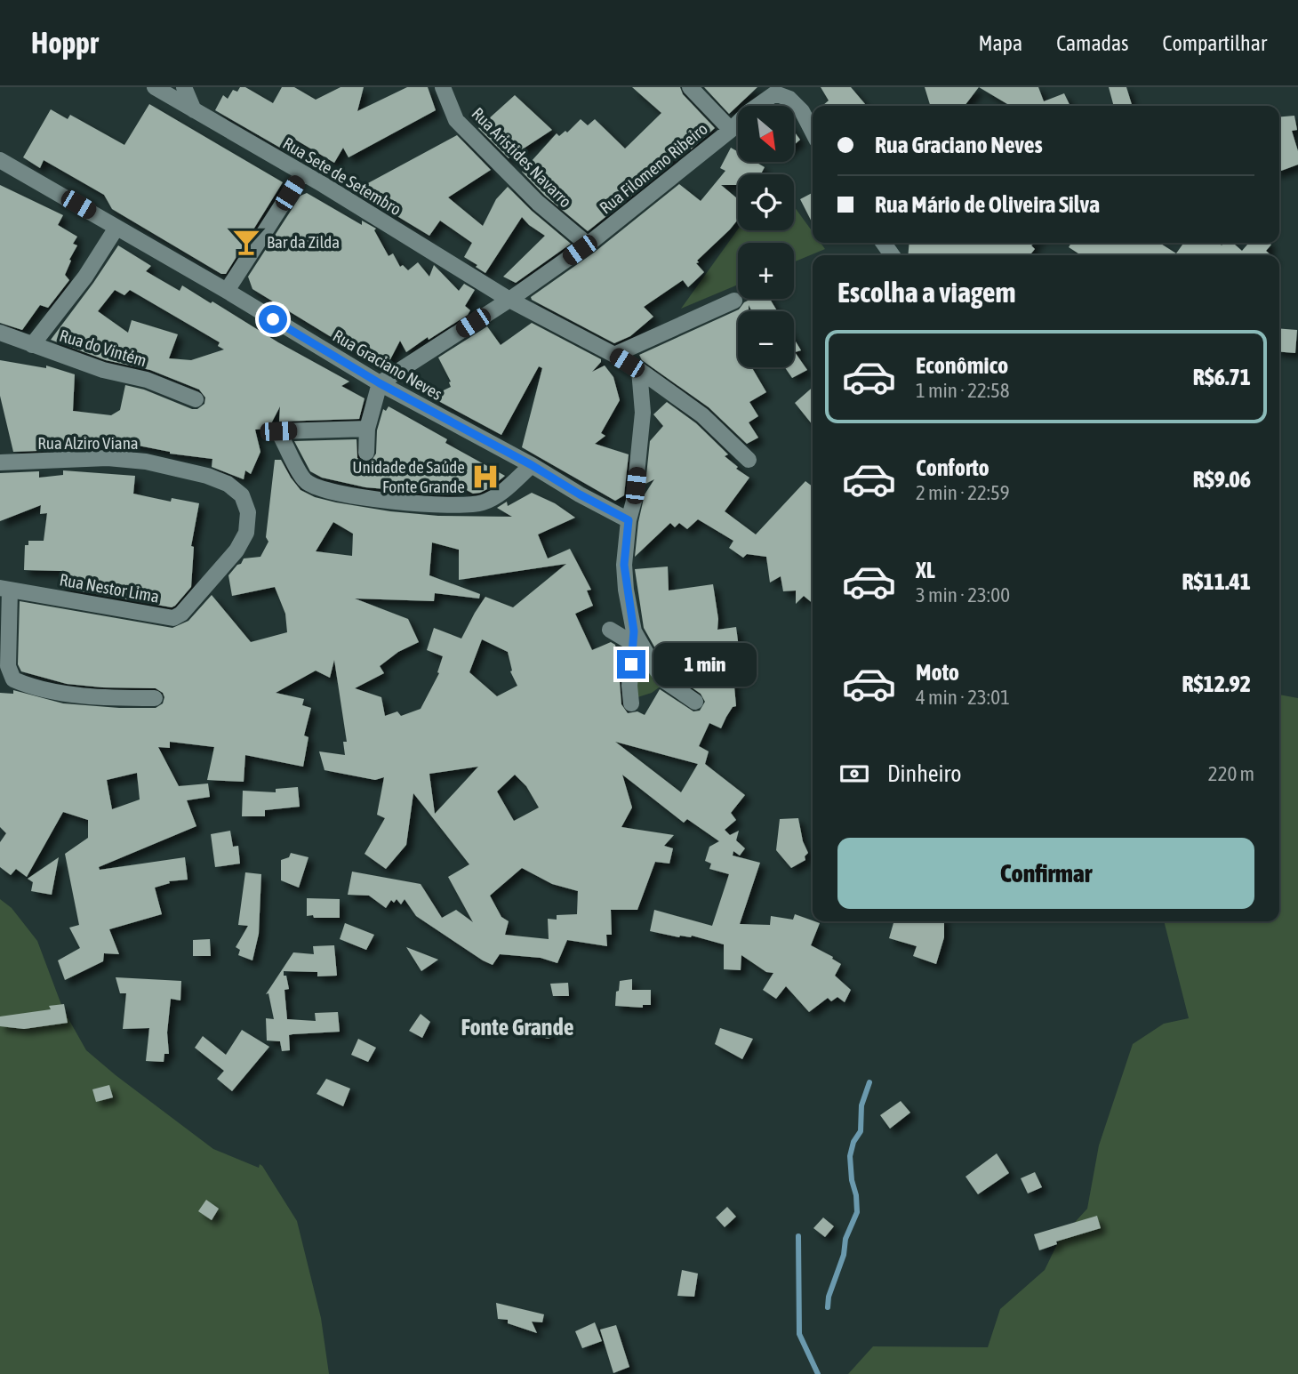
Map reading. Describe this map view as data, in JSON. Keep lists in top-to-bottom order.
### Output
{
  "streets": {
    "street": [
      "Rua Aristides Navarro",
      "Rua Filomeno Ribeiro",
      "Rua Sete de Setembro",
      "Rua do Vintém",
      "Rua Graciano Neves",
      "Rua Alziro Viana",
      "Rua Nestor Lima"
    ]
  },
  "crossings": [
    ["Rua Aristides Navarro", "Rua Filomeno Ribeiro"],
    ["Rua Filomeno Ribeiro", "Rua Sete de Setembro"],
    ["Rua Filomeno Ribeiro", "Rua Graciano Neves"],
    ["Rua Alziro Viana", "Rua Nestor Lima"]
  ],
  "districts": ["Fonte Grande"],
  "places": {
    "bar": ["Bar da Zilda"],
    "hospital": ["Unidade de Saúde Fonte Grande"]
  },
  "north": "bottom right",
  "page": {
    "header": "Hoppr",
    "nav": ["Mapa", "Camadas", "Compartilhar"],
    "map_buttons": ["+", "−"],
    "banner": ["Rua Graciano Neves", "Rua Mário de Oliveira Silva"],
    "heading": "Escolha a viagem",
    "list": [
      {
        "name": "Econômico",
        "note": "1 min · 22:58",
        "value": "R$6.71"
      },
      {
        "name": "Conforto",
        "note": "2 min · 22:59",
        "value": "R$9.06"
      },
      {
        "name": "XL",
        "note": "3 min · 23:00",
        "value": "R$11.41"
      },
      {
        "name": "Moto",
        "note": "4 min · 23:01",
        "value": "R$12.92"
      }
    ],
    "bubble": "1 min",
    "pay": ["Dinheiro", "220 m"],
    "buttons": "Confirmar"
  }
}
